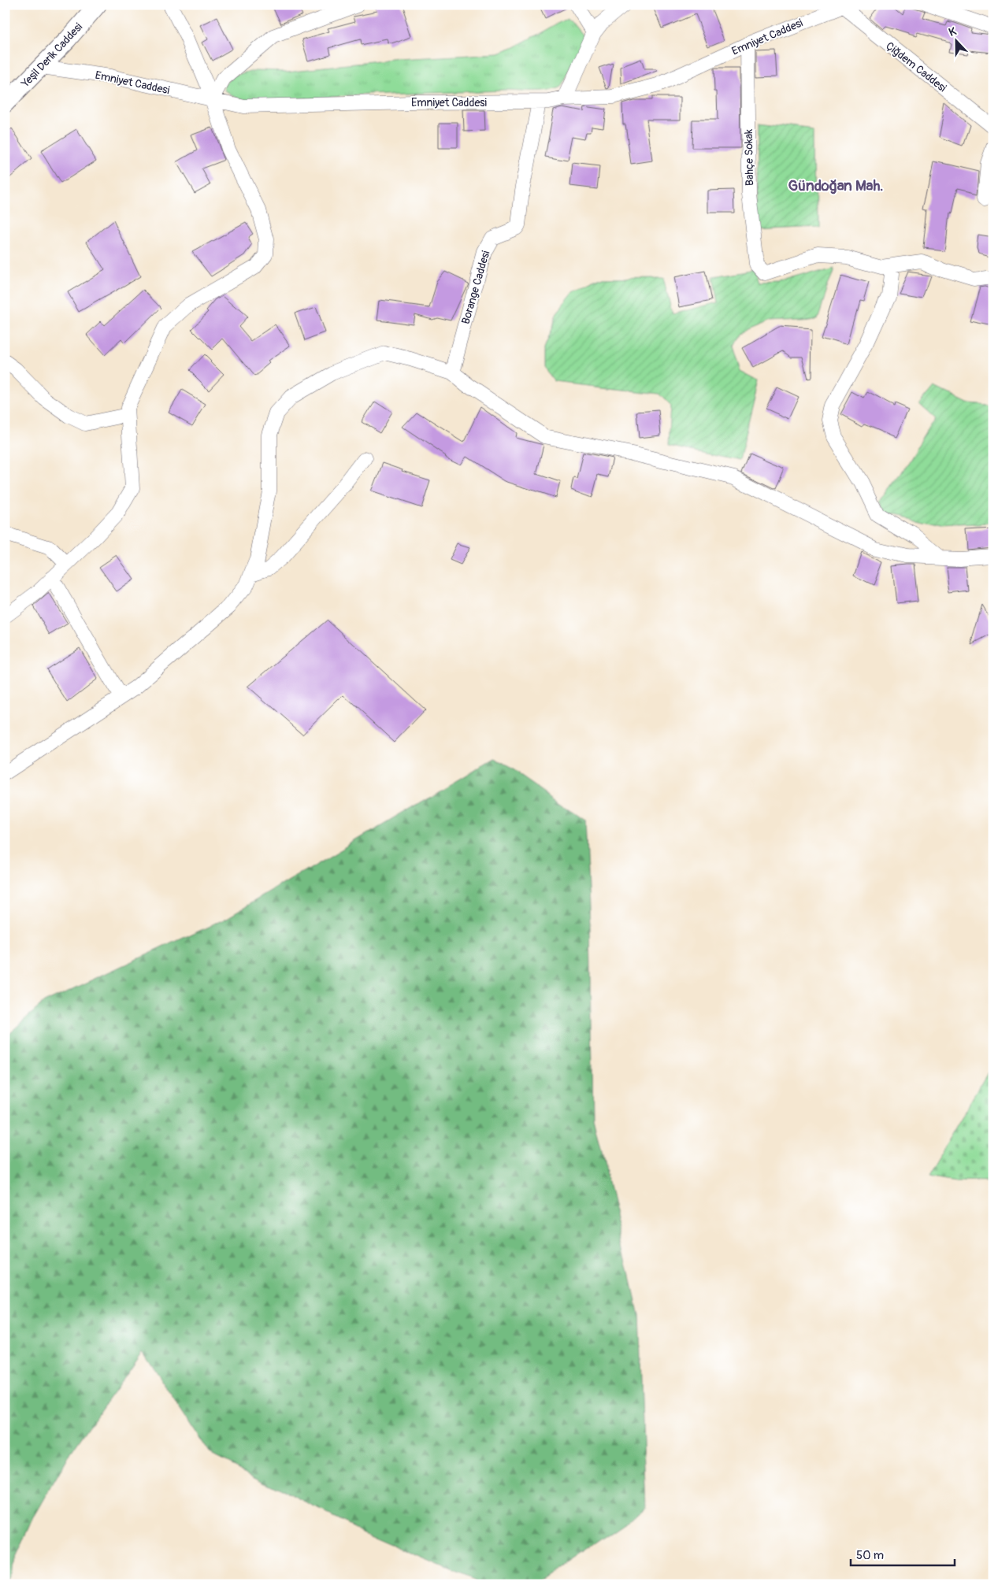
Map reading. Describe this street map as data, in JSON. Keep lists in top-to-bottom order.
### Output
{
  "streets": {
    "main road": ["Yeşil Derik Caddesi"],
    "street": [
      "Emniyet Caddesi",
      "Çiğdem Caddesi",
      "Bahçe Sokak",
      "Borange Caddesi"
    ]
  },
  "crossings": [
    ["Emniyet Caddesi", "Yeşil Derik Caddesi"],
    ["Emniyet Caddesi", "Çiğdem Caddesi"],
    ["Emniyet Caddesi", "Bahçe Sokak"],
    ["Emniyet Caddesi", "Borange Caddesi"]
  ],
  "districts": ["Gündoğan Mah."],
  "scale_bar": "50 m",
  "north": "top"
}
